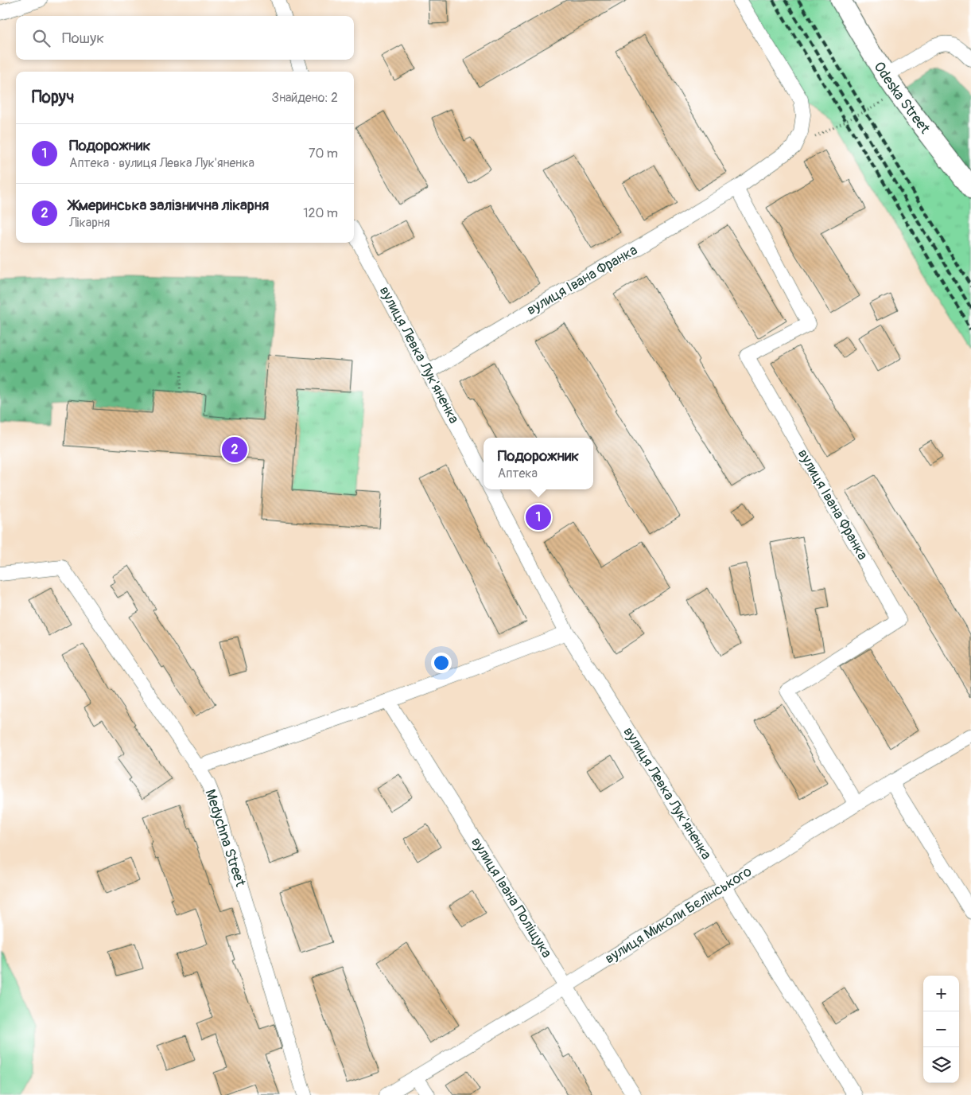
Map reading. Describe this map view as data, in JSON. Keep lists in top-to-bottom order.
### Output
{
  "streets": {
    "main road": ["Odeska Street"],
    "street": [
      "вулиця Івана Франка",
      "вулиця Левка Лук'яненка",
      "Medychna Street",
      "вулиця Івана Поліщука",
      "вулиця Миколи Бєлінського"
    ]
  },
  "crossings": [
    ["вулиця Івана Франка", "вулиця Левка Лук'яненка"],
    ["вулиця Івана Франка", "вулиця Миколи Бєлінського"],
    ["вулиця Левка Лук'яненка", "вулиця Миколи Бєлінського"],
    ["вулиця Івана Поліщука", "вулиця Миколи Бєлінського"]
  ],
  "page": {
    "search": "Пошук",
    "heading": ["Поруч", "Знайдено: 2"],
    "list": [
      {
        "mark": "1",
        "name": "Подорожник",
        "note": "Аптека · вулиця Левка Лук'яненка",
        "value": "70 m"
      },
      {
        "mark": "2",
        "name": "Жмеринська залізнична лікарня",
        "note": "Лікарня",
        "value": "120 m"
      }
    ],
    "pins": ["2", "1"],
    "popup": ["Подорожник", "Аптека"],
    "map_buttons": ["+", "−"]
  }
}
